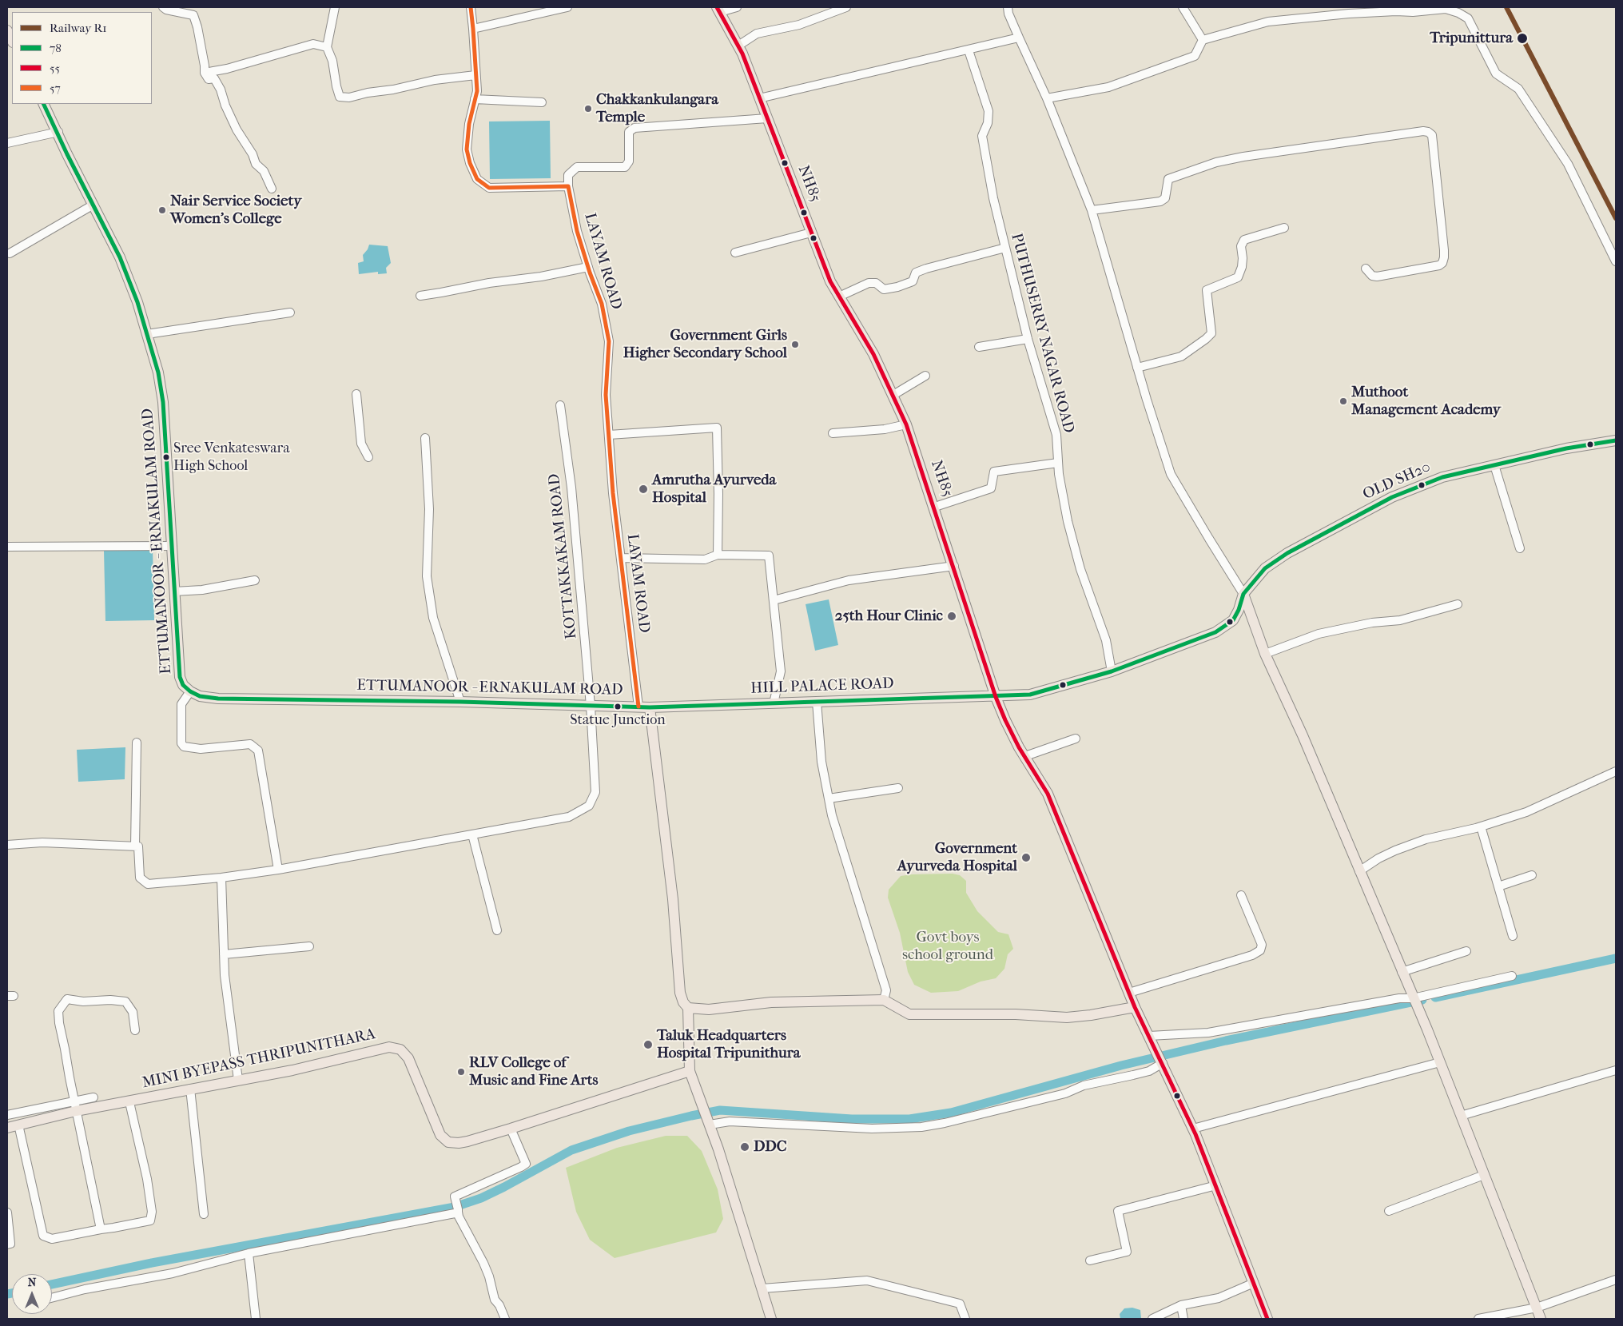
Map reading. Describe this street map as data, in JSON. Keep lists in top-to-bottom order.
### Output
{
  "streets": {
    "main road": [
      "NH85",
      "OLD SH20",
      "ETTUMANOOR - ERNAKULAM ROAD",
      "HILL PALACE ROAD",
      "MINI BYEPASS THRIPUNITHARA"
    ],
    "street": ["LAYAM ROAD", "PUTHUSERRY NAGAR ROAD", "KOTTAKKAKAM ROAD"]
  },
  "crossings": [
    ["NH85", "HILL PALACE ROAD"],
    ["LAYAM ROAD", "ETTUMANOOR - ERNAKULAM ROAD"],
    ["ETTUMANOOR - ERNAKULAM ROAD", "KOTTAKKAKAM ROAD"],
    ["ETTUMANOOR - ERNAKULAM ROAD", "HILL PALACE ROAD"]
  ],
  "parks": ["Govt boys school ground"],
  "places": [
    "Tripunittura",
    "Chakkankulangara Temple",
    "Nair Service Society Women's College",
    "Government Girls Higher Secondary School",
    "Muthoot Management Academy",
    "Sree Venkateswara High School",
    "Amrutha Ayurveda Hospital",
    "25th Hour Clinic",
    "Statue Junction",
    "Government Ayurveda Hospital",
    "Taluk Headquarters Hospital Tripunithura",
    "RLV College of Music and Fine Arts",
    "DDC"
  ],
  "lines": [
    "rail line R1",
    "transit line 55",
    "transit line 57",
    "transit line 78"
  ],
  "legend": [
    "Railway R1",
    "78",
    "55",
    "57"
  ],
  "north": "top"
}
